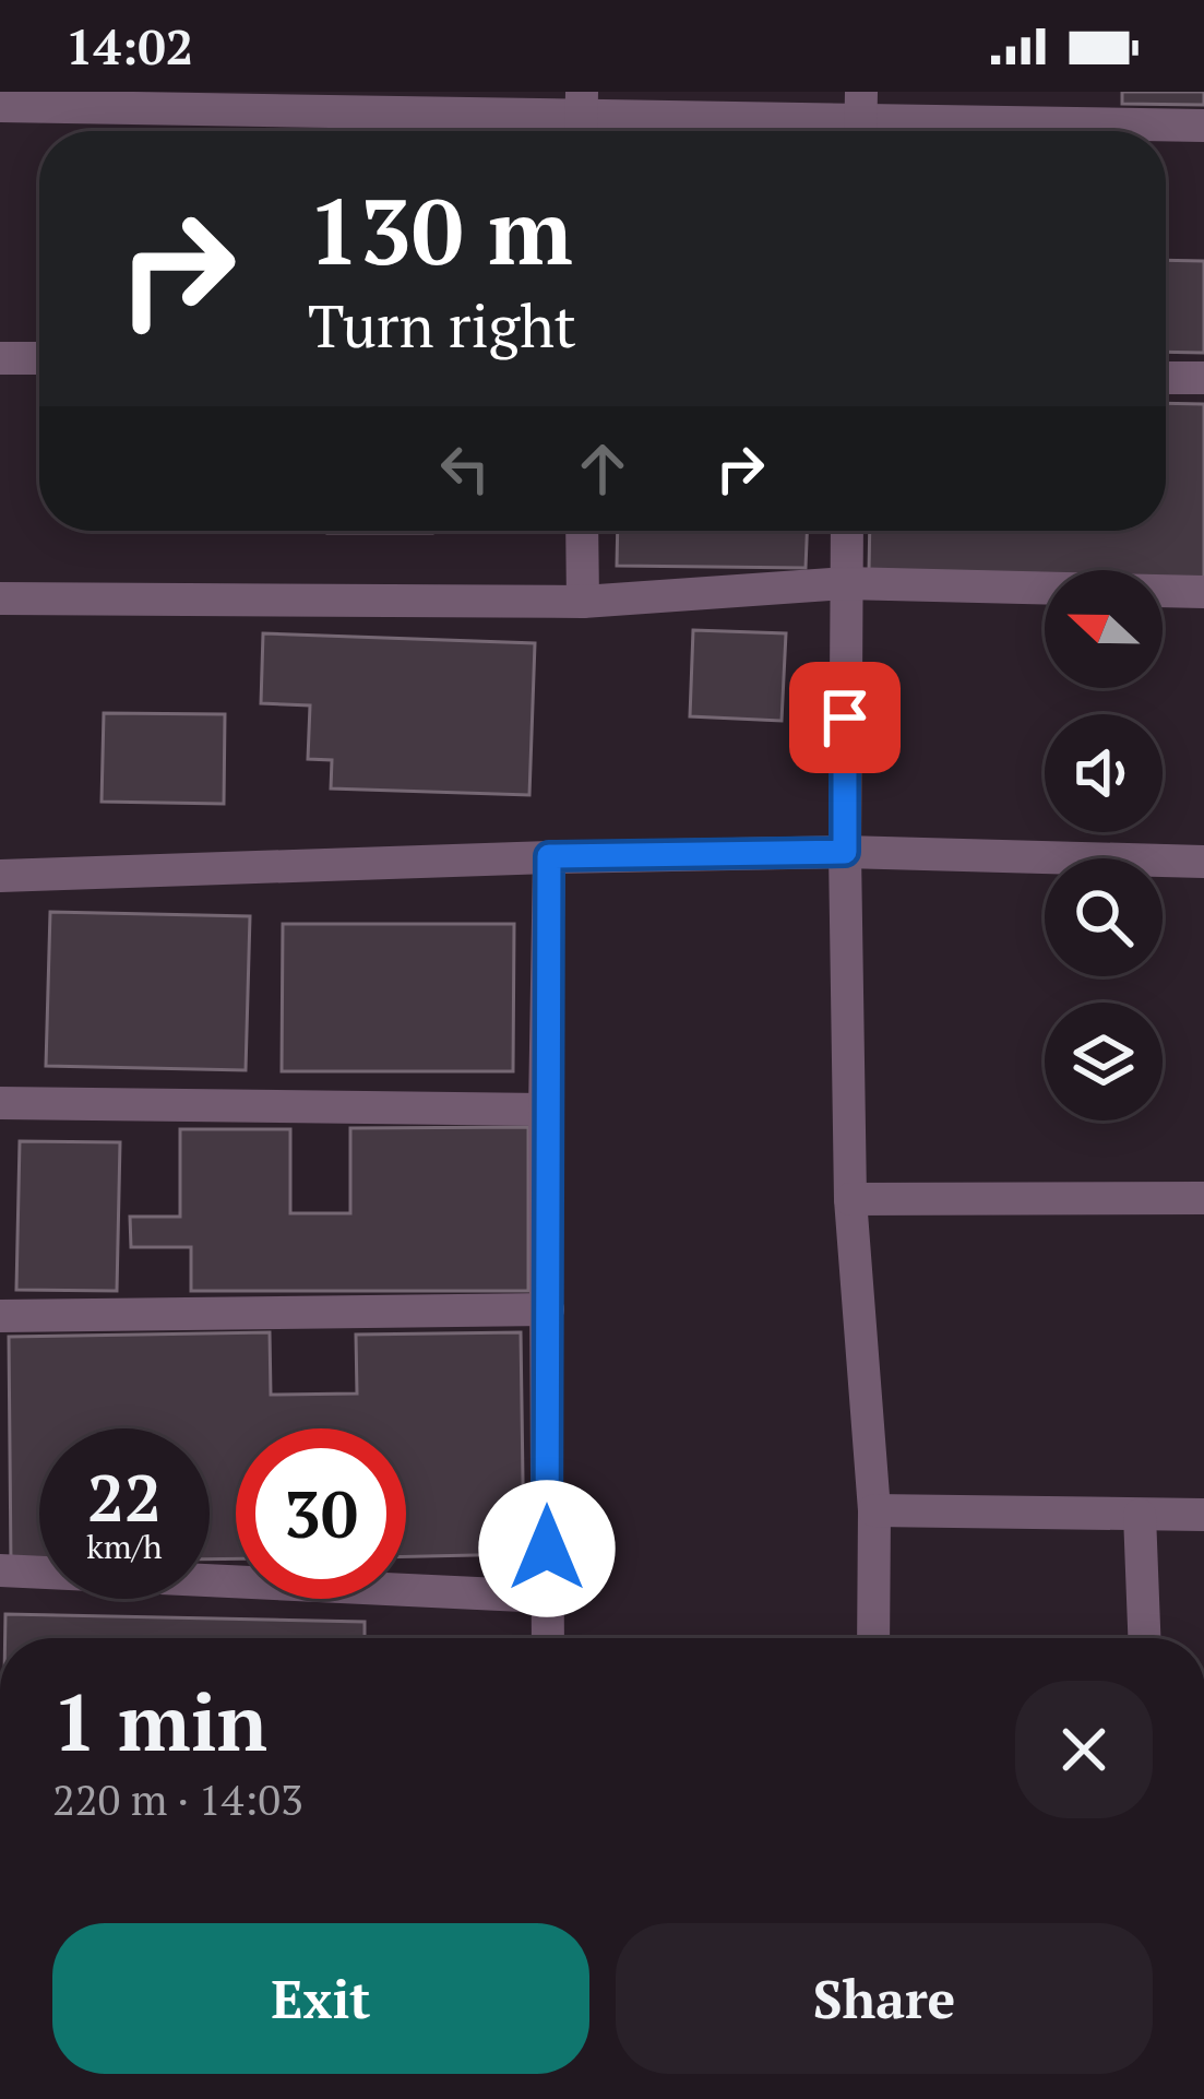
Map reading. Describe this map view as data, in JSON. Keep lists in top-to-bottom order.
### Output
{
  "north": "left",
  "page": {
    "status": "14:02",
    "turn": ["130 m", "Turn right"],
    "speed": "22 km/h",
    "limit": "30",
    "heading": ["1 min", "220 m · 14:03"],
    "buttons": ["Exit", "Share"]
  }
}
